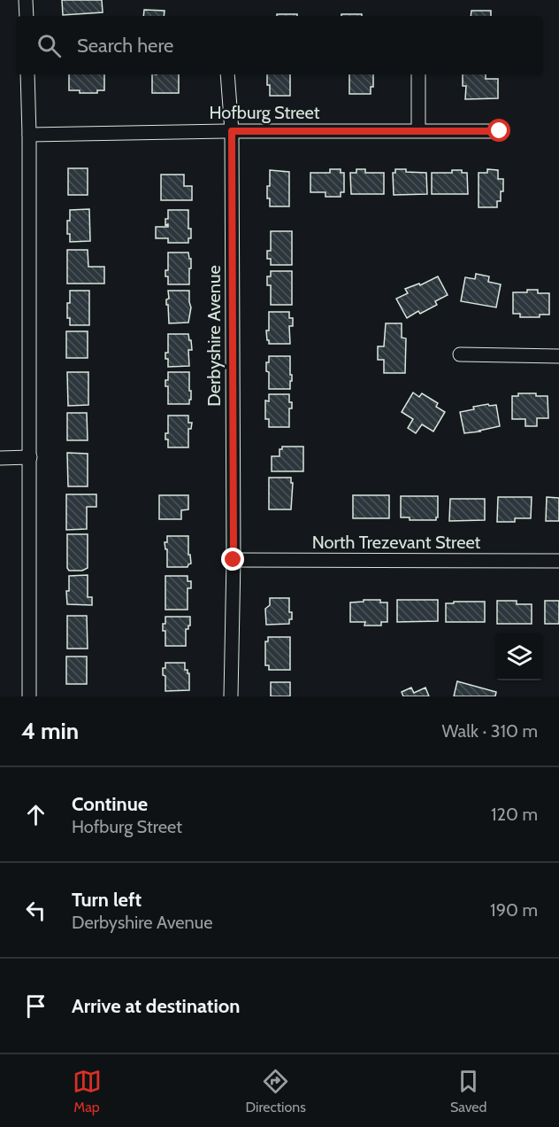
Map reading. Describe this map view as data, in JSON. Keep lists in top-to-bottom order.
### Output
{
  "streets": {
    "street": ["Hofburg Street", "Derbyshire Avenue", "North Trezevant Street"]
  },
  "crossings": [
    ["Hofburg Street", "Derbyshire Avenue"],
    ["Derbyshire Avenue", "North Trezevant Street"]
  ],
  "page": {
    "search": "Search here",
    "heading": ["4 min", "Walk · 310 m"],
    "list": [
      ["Continue", "Hofburg Street", "120 m"],
      ["Turn left", "Derbyshire Avenue", "190 m"],
      "Arrive at destination"
    ],
    "nav": ["Map", "Directions", "Saved"]
  }
}
